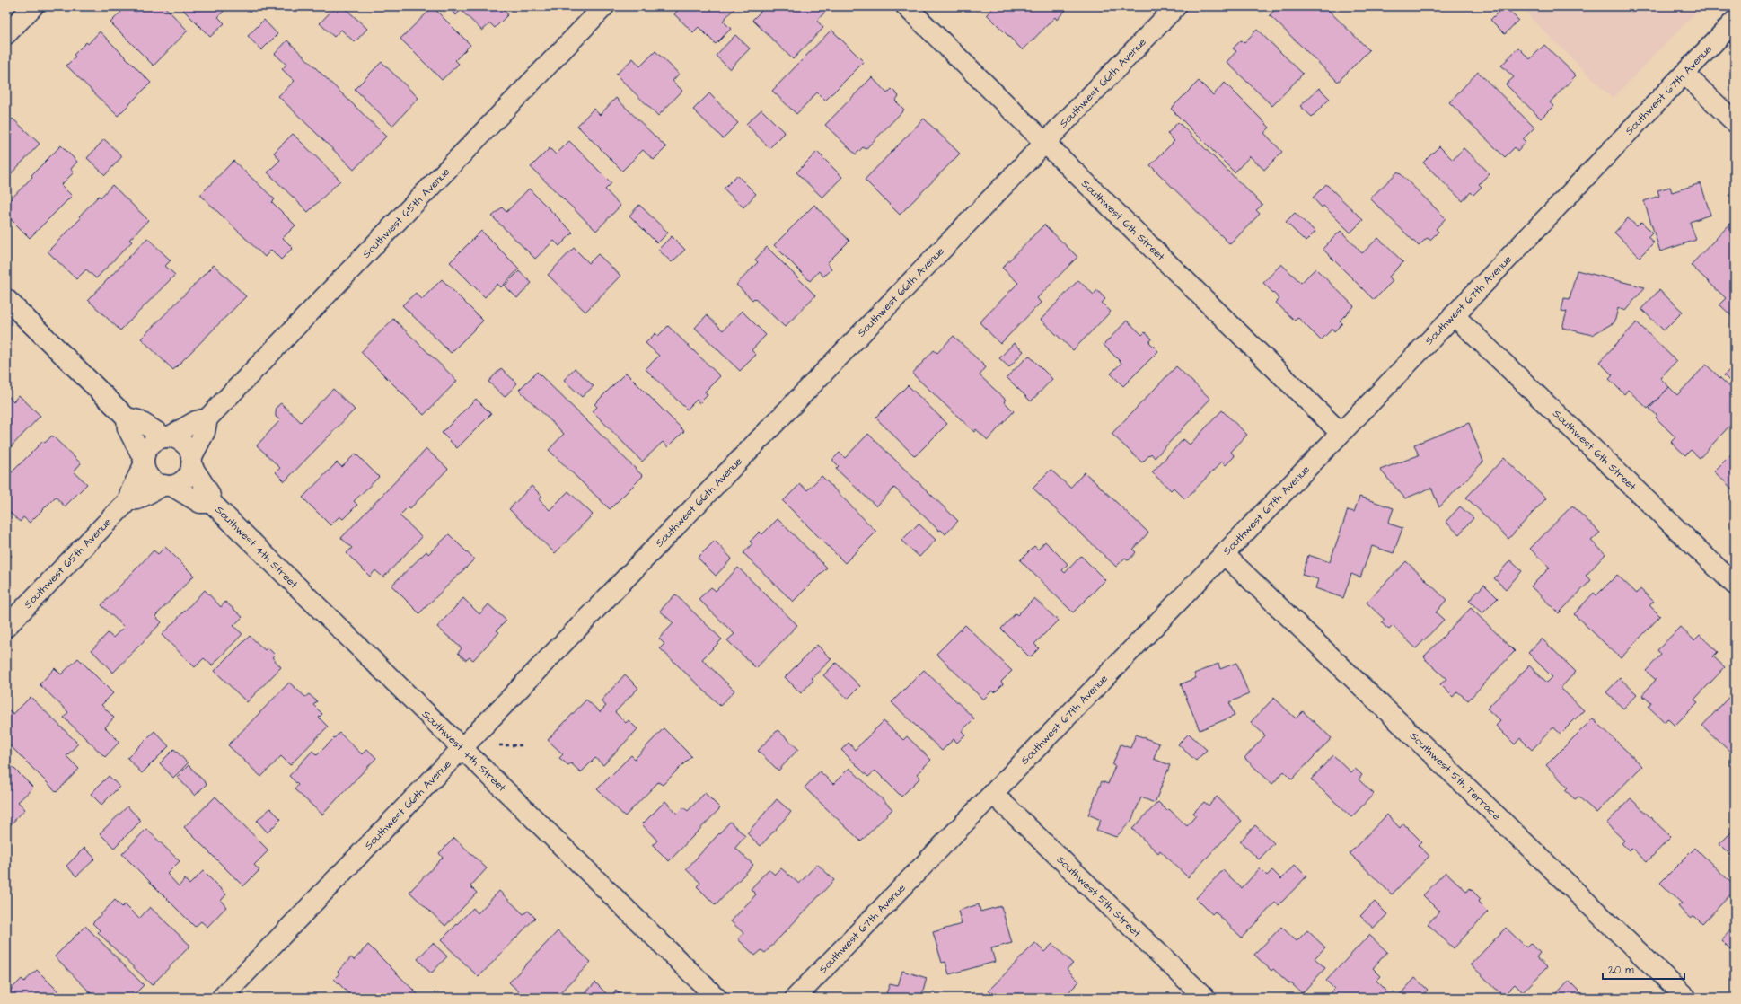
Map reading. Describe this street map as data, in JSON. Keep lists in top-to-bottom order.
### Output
{
  "streets": {
    "street": [
      "Southwest 66th Avenue",
      "Southwest 67th Avenue",
      "Southwest 65th Avenue",
      "Southwest 6th Street",
      "Southwest 4th Street",
      "Southwest 5th Terrace",
      "Southwest 5th Street"
    ]
  },
  "crossings": [
    ["Southwest 66th Avenue", "Southwest 6th Street"],
    ["Southwest 66th Avenue", "Southwest 4th Street"],
    ["Southwest 67th Avenue", "Southwest 6th Street"],
    ["Southwest 67th Avenue", "Southwest 5th Terrace"],
    ["Southwest 67th Avenue", "Southwest 5th Street"],
    ["Southwest 65th Avenue", "Southwest 4th Street"]
  ],
  "scale_bar": "20 m"
}
